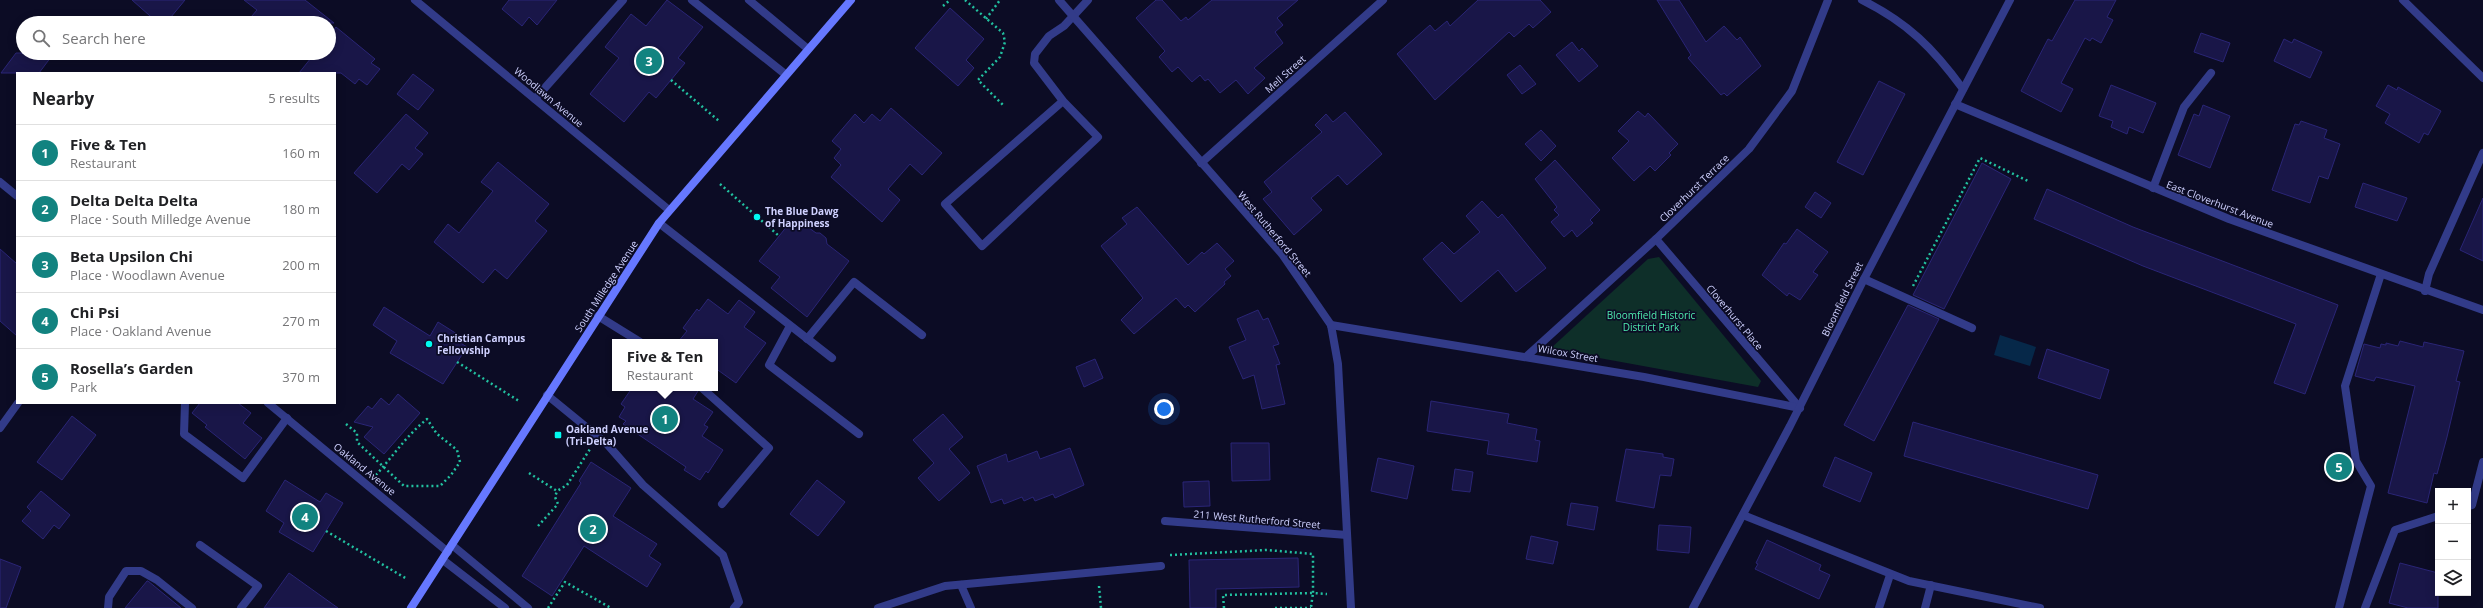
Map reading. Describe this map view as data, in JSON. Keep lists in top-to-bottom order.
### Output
{
  "streets": {
    "main road": ["South Milledge Avenue"],
    "street": [
      "Mell Street",
      "Woodlawn Avenue",
      "Cloverhurst Terrace",
      "East Cloverhurst Avenue",
      "West Rutherford Street",
      "Bloomfield Street",
      "Cloverhurst Place",
      "Wilcox Street",
      "Oakland Avenue",
      "211 West Rutherford Street"
    ]
  },
  "crossings": [
    ["Mell Street", "West Rutherford Street"],
    ["Woodlawn Avenue", "South Milledge Avenue"],
    ["Cloverhurst Terrace", "Cloverhurst Place"],
    ["Cloverhurst Terrace", "Wilcox Street"],
    ["East Cloverhurst Avenue", "Bloomfield Street"],
    ["West Rutherford Street", "Wilcox Street"],
    ["West Rutherford Street", "211 West Rutherford Street"],
    ["South Milledge Avenue", "Oakland Avenue"],
    ["Bloomfield Street", "Cloverhurst Place"],
    ["Bloomfield Street", "Wilcox Street"],
    ["Cloverhurst Place", "Wilcox Street"]
  ],
  "parks": ["Bloomfield Historic District Park"],
  "places": {
    "other": ["The Blue Dawg of Happiness", "Christian Campus Fellowship"],
    "transit": ["Oakland Avenue (Tri-Delta)"]
  },
  "page": {
    "search": "Search here",
    "pins": [
      "3",
      "1",
      "5",
      "4",
      "2"
    ],
    "heading": ["Nearby", "5 results"],
    "list": [
      {
        "mark": "1",
        "name": "Five & Ten",
        "note": "Restaurant",
        "value": "160 m"
      },
      {
        "mark": "2",
        "name": "Delta Delta Delta",
        "note": "Place · South Milledge Avenue",
        "value": "180 m"
      },
      {
        "mark": "3",
        "name": "Beta Upsilon Chi",
        "note": "Place · Woodlawn Avenue",
        "value": "200 m"
      },
      {
        "mark": "4",
        "name": "Chi Psi",
        "note": "Place · Oakland Avenue",
        "value": "270 m"
      },
      {
        "mark": "5",
        "name": "Rosella’s Garden",
        "note": "Park",
        "value": "370 m"
      }
    ],
    "popup": ["Five & Ten", "Restaurant"],
    "map_buttons": ["+", "−"]
  }
}
